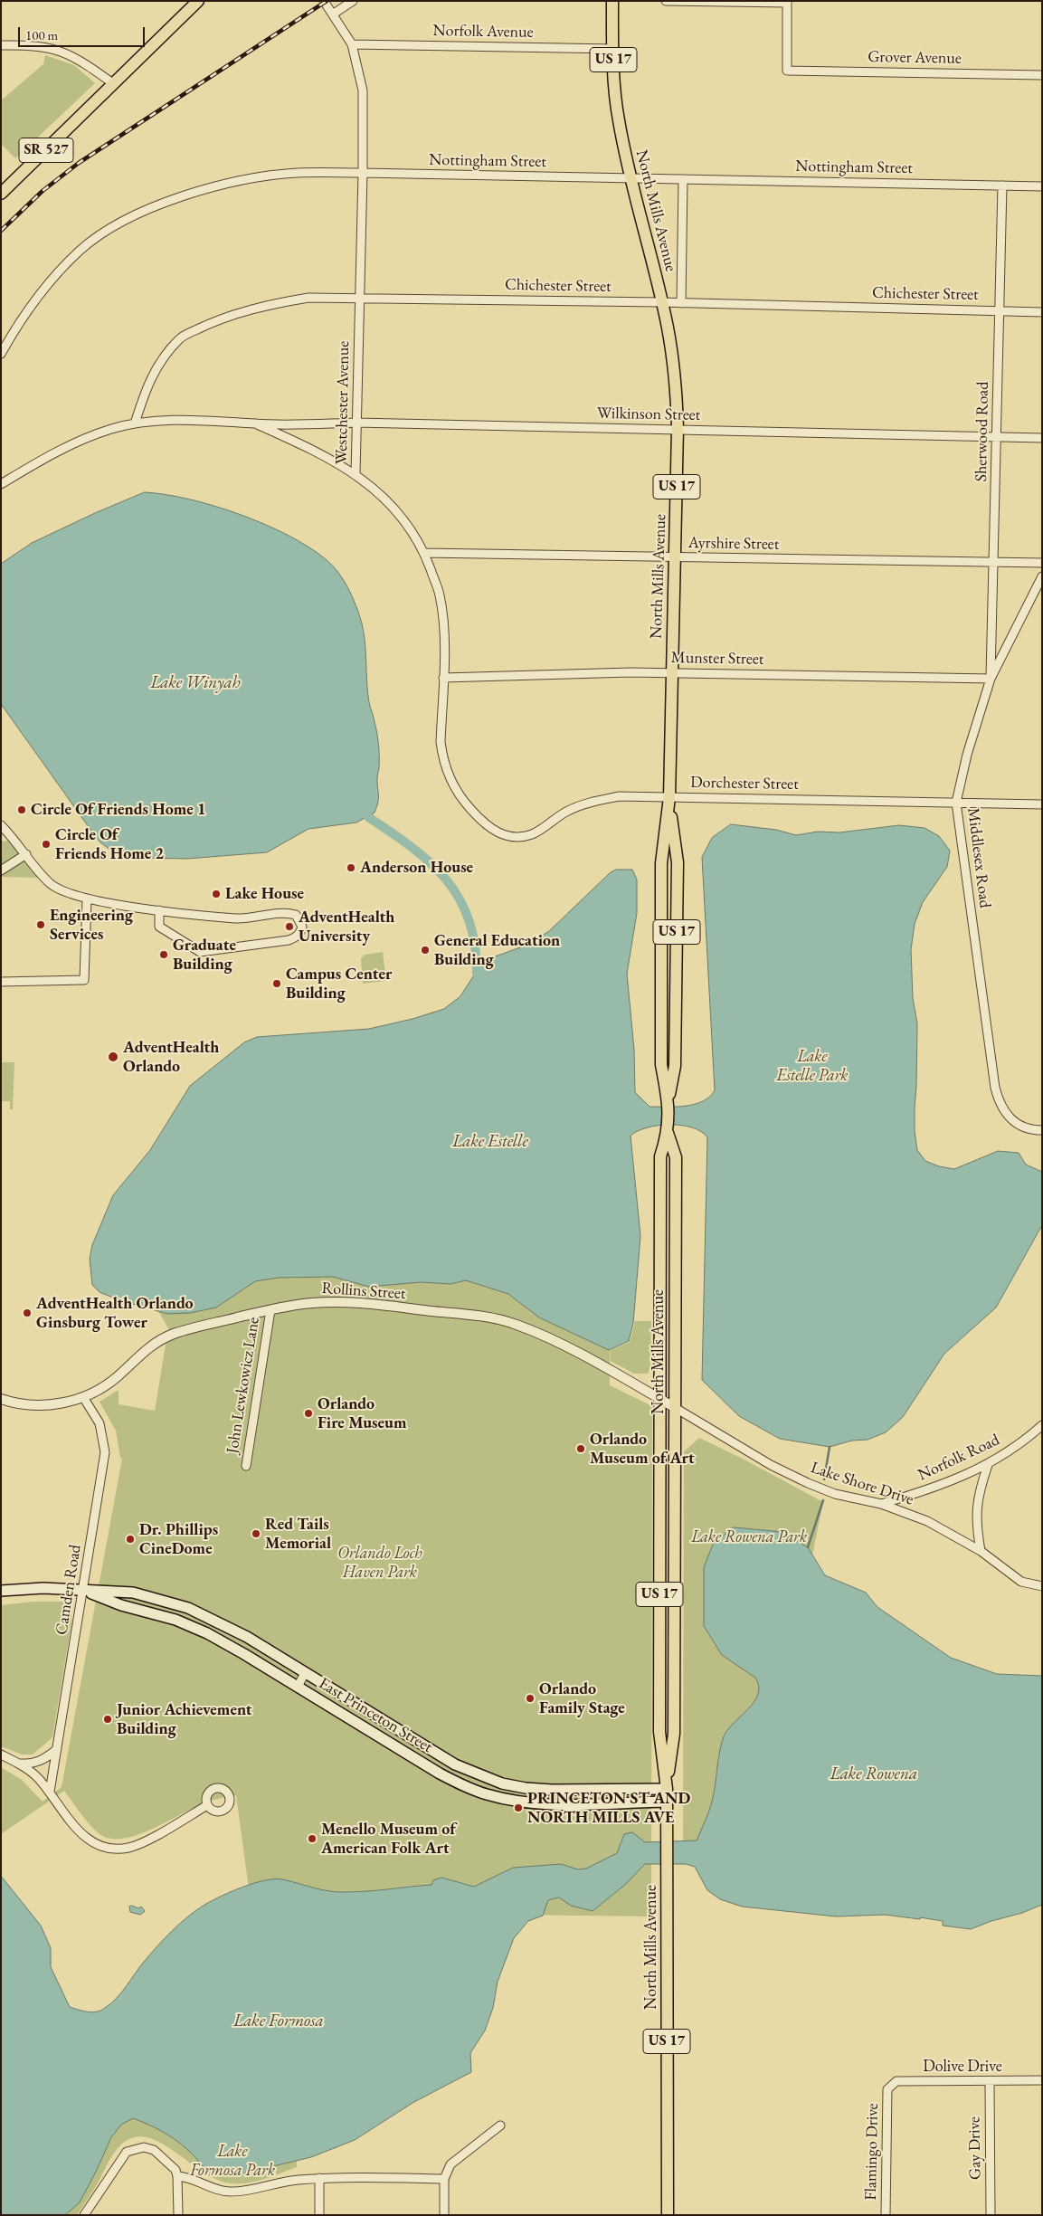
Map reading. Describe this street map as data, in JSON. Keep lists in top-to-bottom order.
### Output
{
  "streets": {
    "main road": [
      "US 17",
      "SR 527",
      "North Mills Avenue",
      "East Princeton Street"
    ],
    "street": [
      "Norfolk Avenue",
      "Grover Avenue",
      "Nottingham Street",
      "Chichester Street",
      "Westchester Avenue",
      "Wilkinson Street",
      "Sherwood Road",
      "Ayrshire Street",
      "Munster Street",
      "Dorchester Street",
      "Middlesex Road",
      "Rollins Street",
      "John Lewkowicz Lane",
      "Norfolk Road",
      "Lake Shore Drive",
      "Camden Road",
      "Dolive Drive",
      "Gay Drive",
      "Flamingo Drive"
    ]
  },
  "crossings": [
    ["Norfolk Avenue", "US 17"],
    ["Norfolk Avenue", "North Mills Avenue"],
    ["Norfolk Avenue", "Westchester Avenue"],
    ["US 17", "North Mills Avenue"],
    ["Nottingham Street", "North Mills Avenue"],
    ["Nottingham Street", "Westchester Avenue"],
    ["Nottingham Street", "Sherwood Road"],
    ["North Mills Avenue", "Chichester Street"],
    ["North Mills Avenue", "Wilkinson Street"],
    ["North Mills Avenue", "Ayrshire Street"],
    ["North Mills Avenue", "Munster Street"],
    ["North Mills Avenue", "Dorchester Street"],
    ["North Mills Avenue", "Rollins Street"],
    ["North Mills Avenue", "Lake Shore Drive"],
    ["North Mills Avenue", "East Princeton Street"],
    ["Chichester Street", "Westchester Avenue"],
    ["Chichester Street", "Wilkinson Street"],
    ["Chichester Street", "Sherwood Road"],
    ["Westchester Avenue", "Wilkinson Street"],
    ["Westchester Avenue", "Ayrshire Street"],
    ["Westchester Avenue", "Munster Street"],
    ["Westchester Avenue", "Dorchester Street"],
    ["Wilkinson Street", "Sherwood Road"],
    ["Sherwood Road", "Ayrshire Street"],
    ["Sherwood Road", "Munster Street"],
    ["Sherwood Road", "Middlesex Road"],
    ["Munster Street", "Middlesex Road"],
    ["Dorchester Street", "Middlesex Road"],
    ["Rollins Street", "John Lewkowicz Lane"],
    ["Rollins Street", "Lake Shore Drive"],
    ["Rollins Street", "Camden Road"],
    ["Norfolk Road", "Lake Shore Drive"],
    ["Camden Road", "East Princeton Street"],
    ["Dolive Drive", "Gay Drive"],
    ["Dolive Drive", "Flamingo Drive"]
  ],
  "water": [
    "Lake Winyah",
    "Lake Estelle",
    "Lake Rowena",
    "Lake Formosa"
  ],
  "parks": [
    "Lake Estelle Park",
    "Lake Rowena Park",
    "Orlando Loch Haven Park",
    "Lake Formosa Park"
  ],
  "places": [
    "Circle Of Friends Home 1",
    "Circle Of Friends Home 2",
    "Anderson House",
    "Lake House",
    "Engineering Services",
    "AdventHealth University",
    "General Education Building",
    "Graduate Building",
    "Campus Center Building",
    "AdventHealth Orlando",
    "AdventHealth Orlando Ginsburg Tower",
    "Orlando Fire Museum",
    "Orlando Museum of Art",
    "Red Tails Memorial",
    "Dr. Phillips CineDome",
    "Orlando Family Stage",
    "Junior Achievement Building",
    "PRINCETON ST AND NORTH MILLS AVE",
    "Menello Museum of American Folk Art"
  ],
  "scale_bar": "100 m"
}
